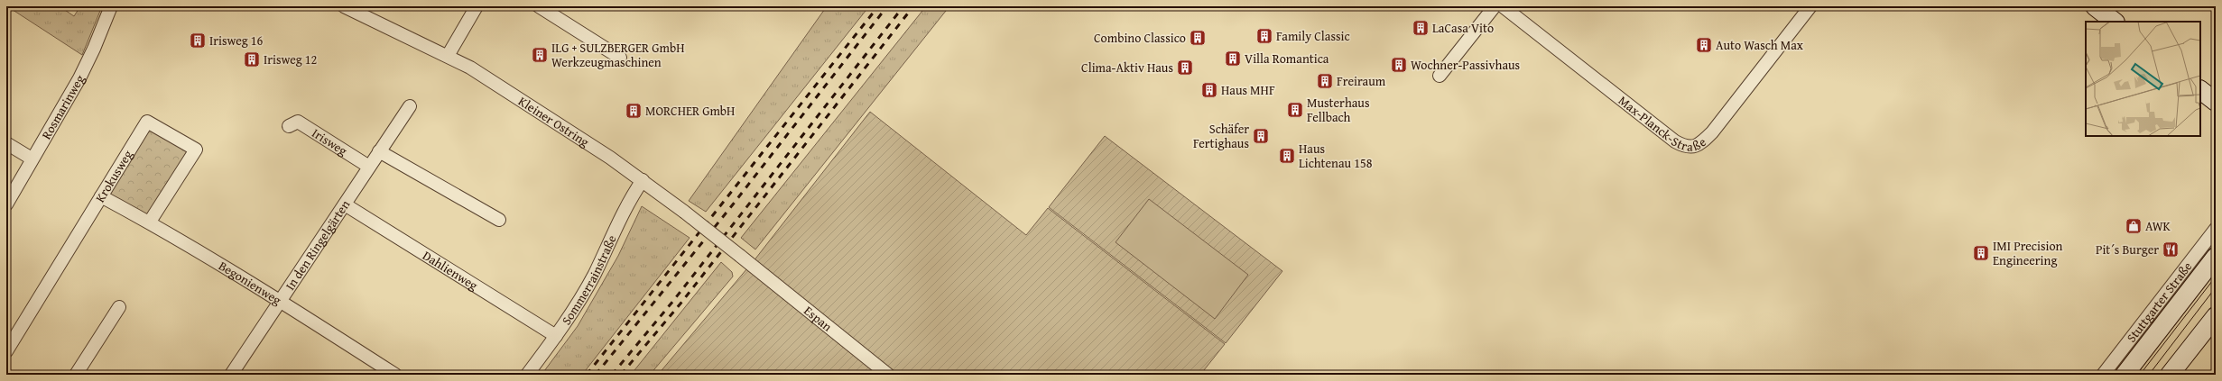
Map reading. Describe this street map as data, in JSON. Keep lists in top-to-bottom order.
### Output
{
  "streets": {
    "main road": ["Stuttgarter Straße"],
    "street": [
      "Rosmarinweg",
      "Max-Planck-Straße",
      "Kleiner Ostring",
      "Irisweg",
      "Krokusweg",
      "In den Ringelgärten",
      "Dahlienweg",
      "Sommerrainstraße",
      "Begonienweg",
      "Espan"
    ]
  },
  "crossings": [
    ["Kleiner Ostring", "Sommerrainstraße"],
    ["Kleiner Ostring", "Espan"],
    ["Irisweg", "In den Ringelgärten"],
    ["Krokusweg", "Begonienweg"],
    ["In den Ringelgärten", "Dahlienweg"],
    ["In den Ringelgärten", "Begonienweg"],
    ["Dahlienweg", "Sommerrainstraße"]
  ],
  "places": {
    "building": [
      "LaCasa Vito",
      "Family Classic",
      "Combino Classico",
      "Irisweg 16",
      "Auto Wasch Max",
      "ILG + SULZBERGER GmbH Werkzeugmaschinen",
      "Villa Romantica",
      "Irisweg 12",
      "Wochner-Passivhaus",
      "Clima-Aktiv Haus",
      "Freiraum",
      "Haus MHF",
      "Musterhaus Fellbach",
      "MORCHER GmbH",
      "Schäfer Fertighaus",
      "Haus Lichtenau 158",
      "IMI Precision Engineering"
    ],
    "shop": ["AWK"],
    "restaurant": ["Pit´s Burger"]
  }
}
